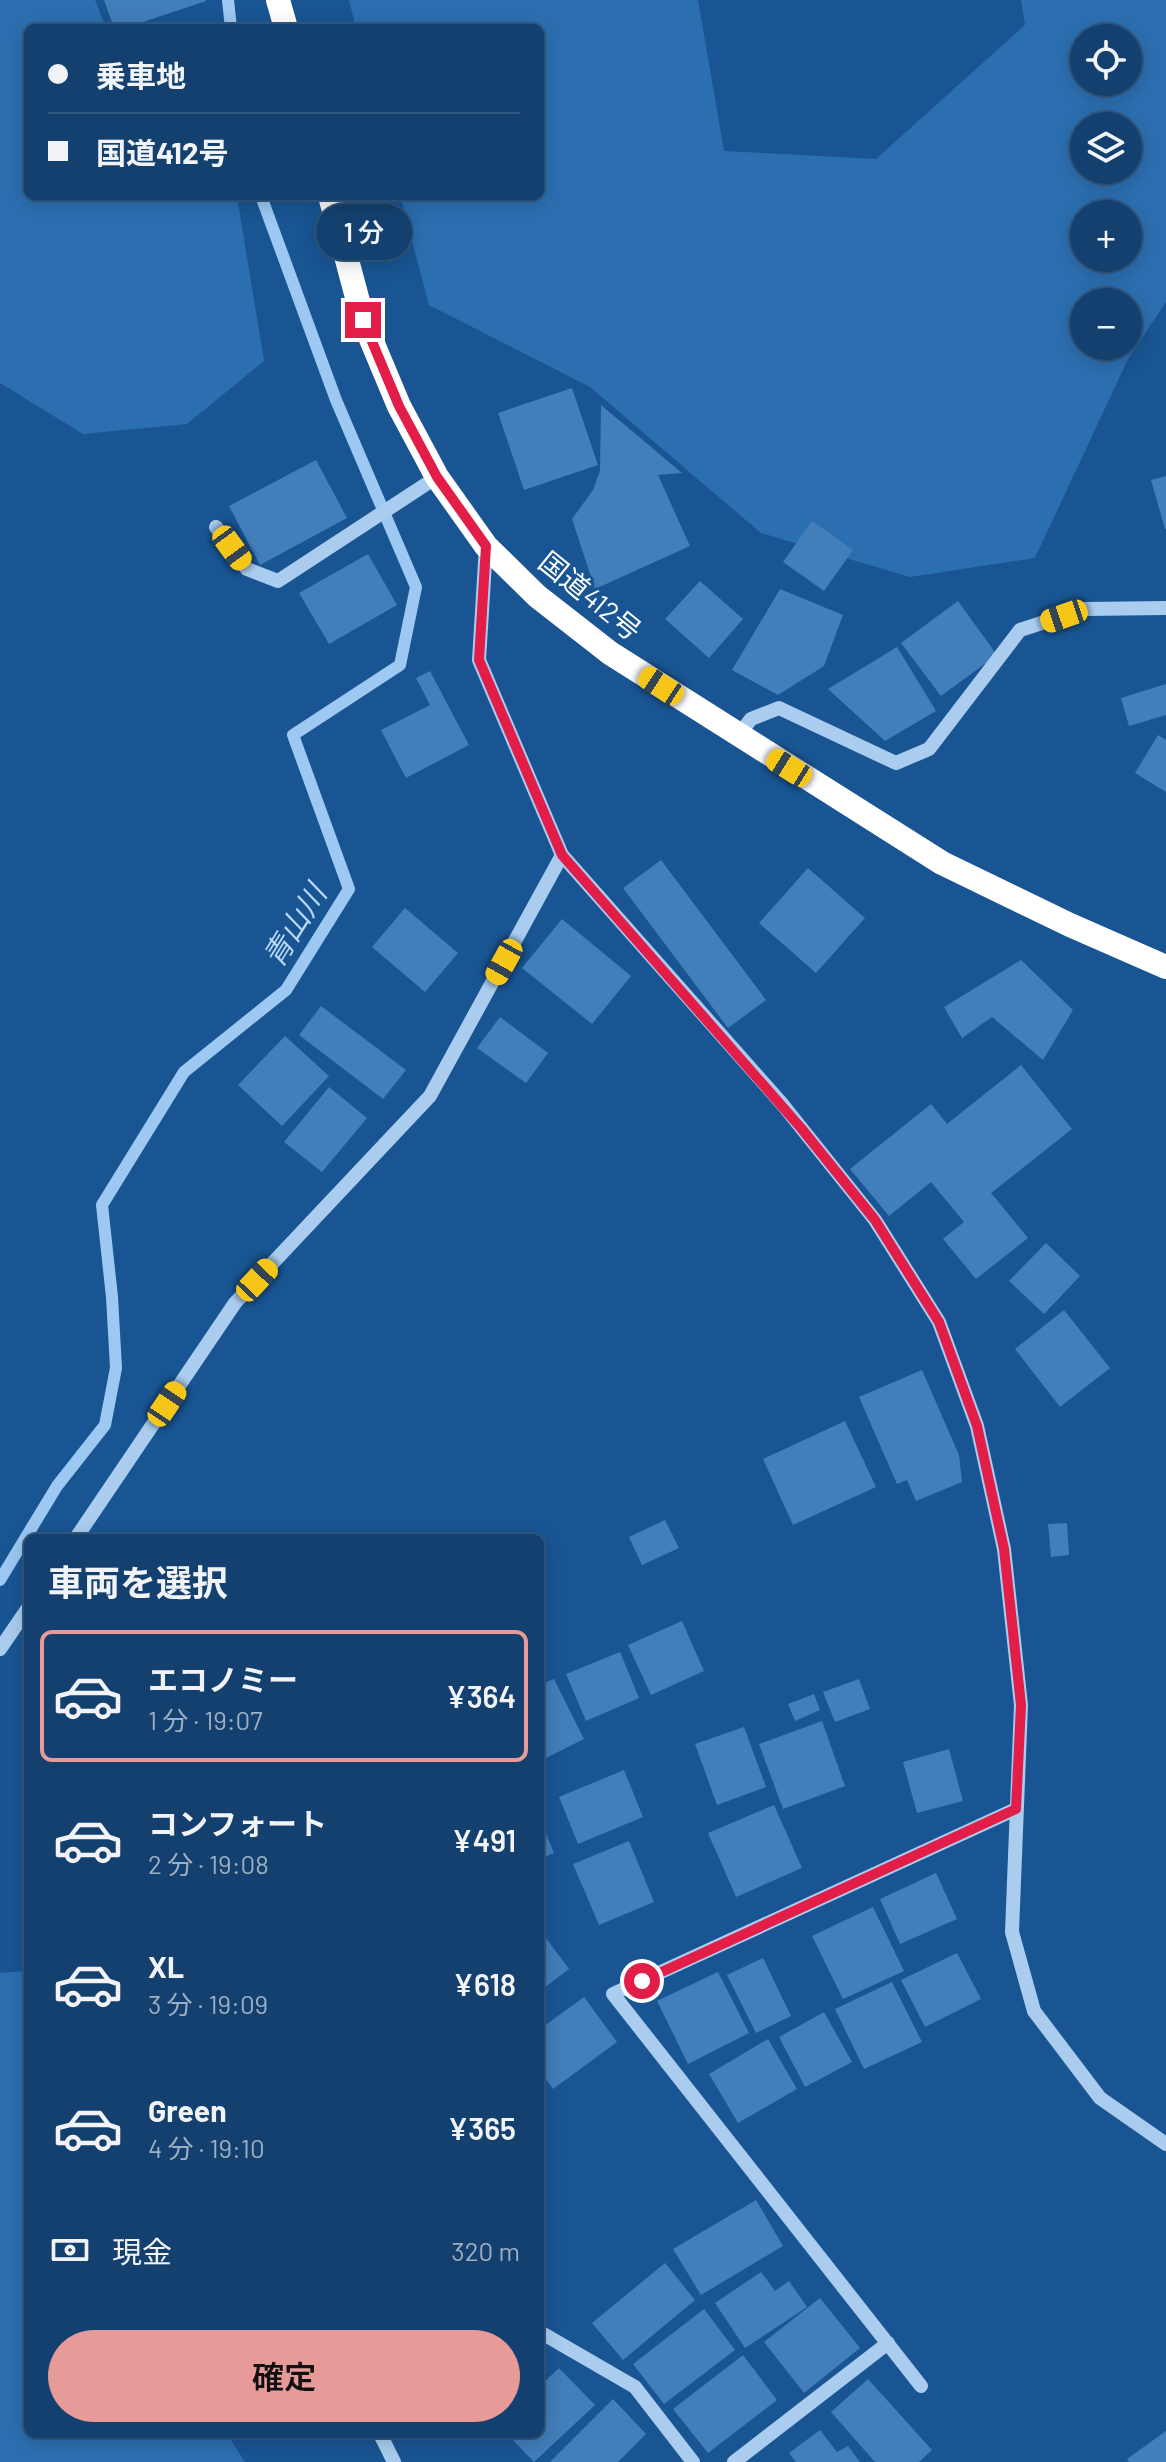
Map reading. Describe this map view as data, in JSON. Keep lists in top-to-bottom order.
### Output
{
  "streets": {
    "highway": ["国道412号"]
  },
  "water": ["青山川"],
  "page": {
    "map_buttons": ["+", "−"],
    "banner": ["乗車地", "国道412号"],
    "bubble": "1 分",
    "heading": "車両を選択",
    "list": [
      {
        "name": "エコノミー",
        "note": "1 分 · 19:07",
        "value": "¥364"
      },
      {
        "name": "コンフォート",
        "note": "2 分 · 19:08",
        "value": "¥491"
      },
      {
        "name": "XL",
        "note": "3 分 · 19:09",
        "value": "¥618"
      },
      {
        "name": "Green",
        "note": "4 分 · 19:10",
        "value": "¥365"
      }
    ],
    "pay": ["現金", "320 m"],
    "buttons": "確定"
  }
}
